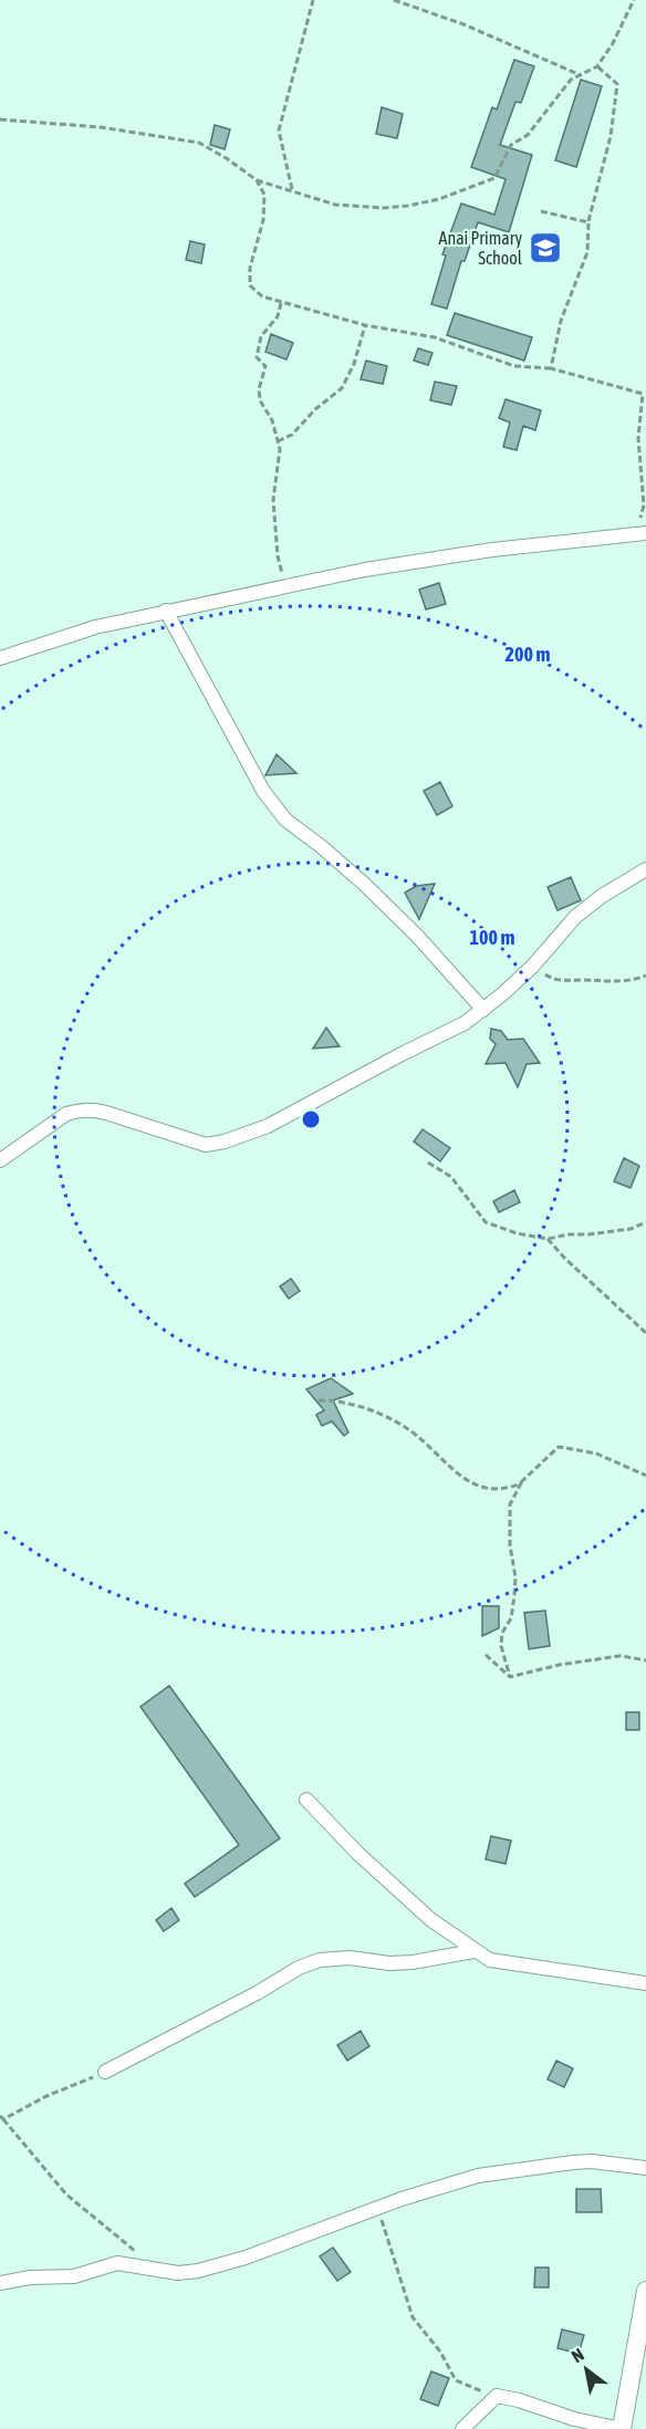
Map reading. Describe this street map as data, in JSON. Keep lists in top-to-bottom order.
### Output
{
  "places": {
    "school or university": ["Anai Primary School"]
  },
  "north": "top left",
  "rings": ["200 m", "100 m"]
}
